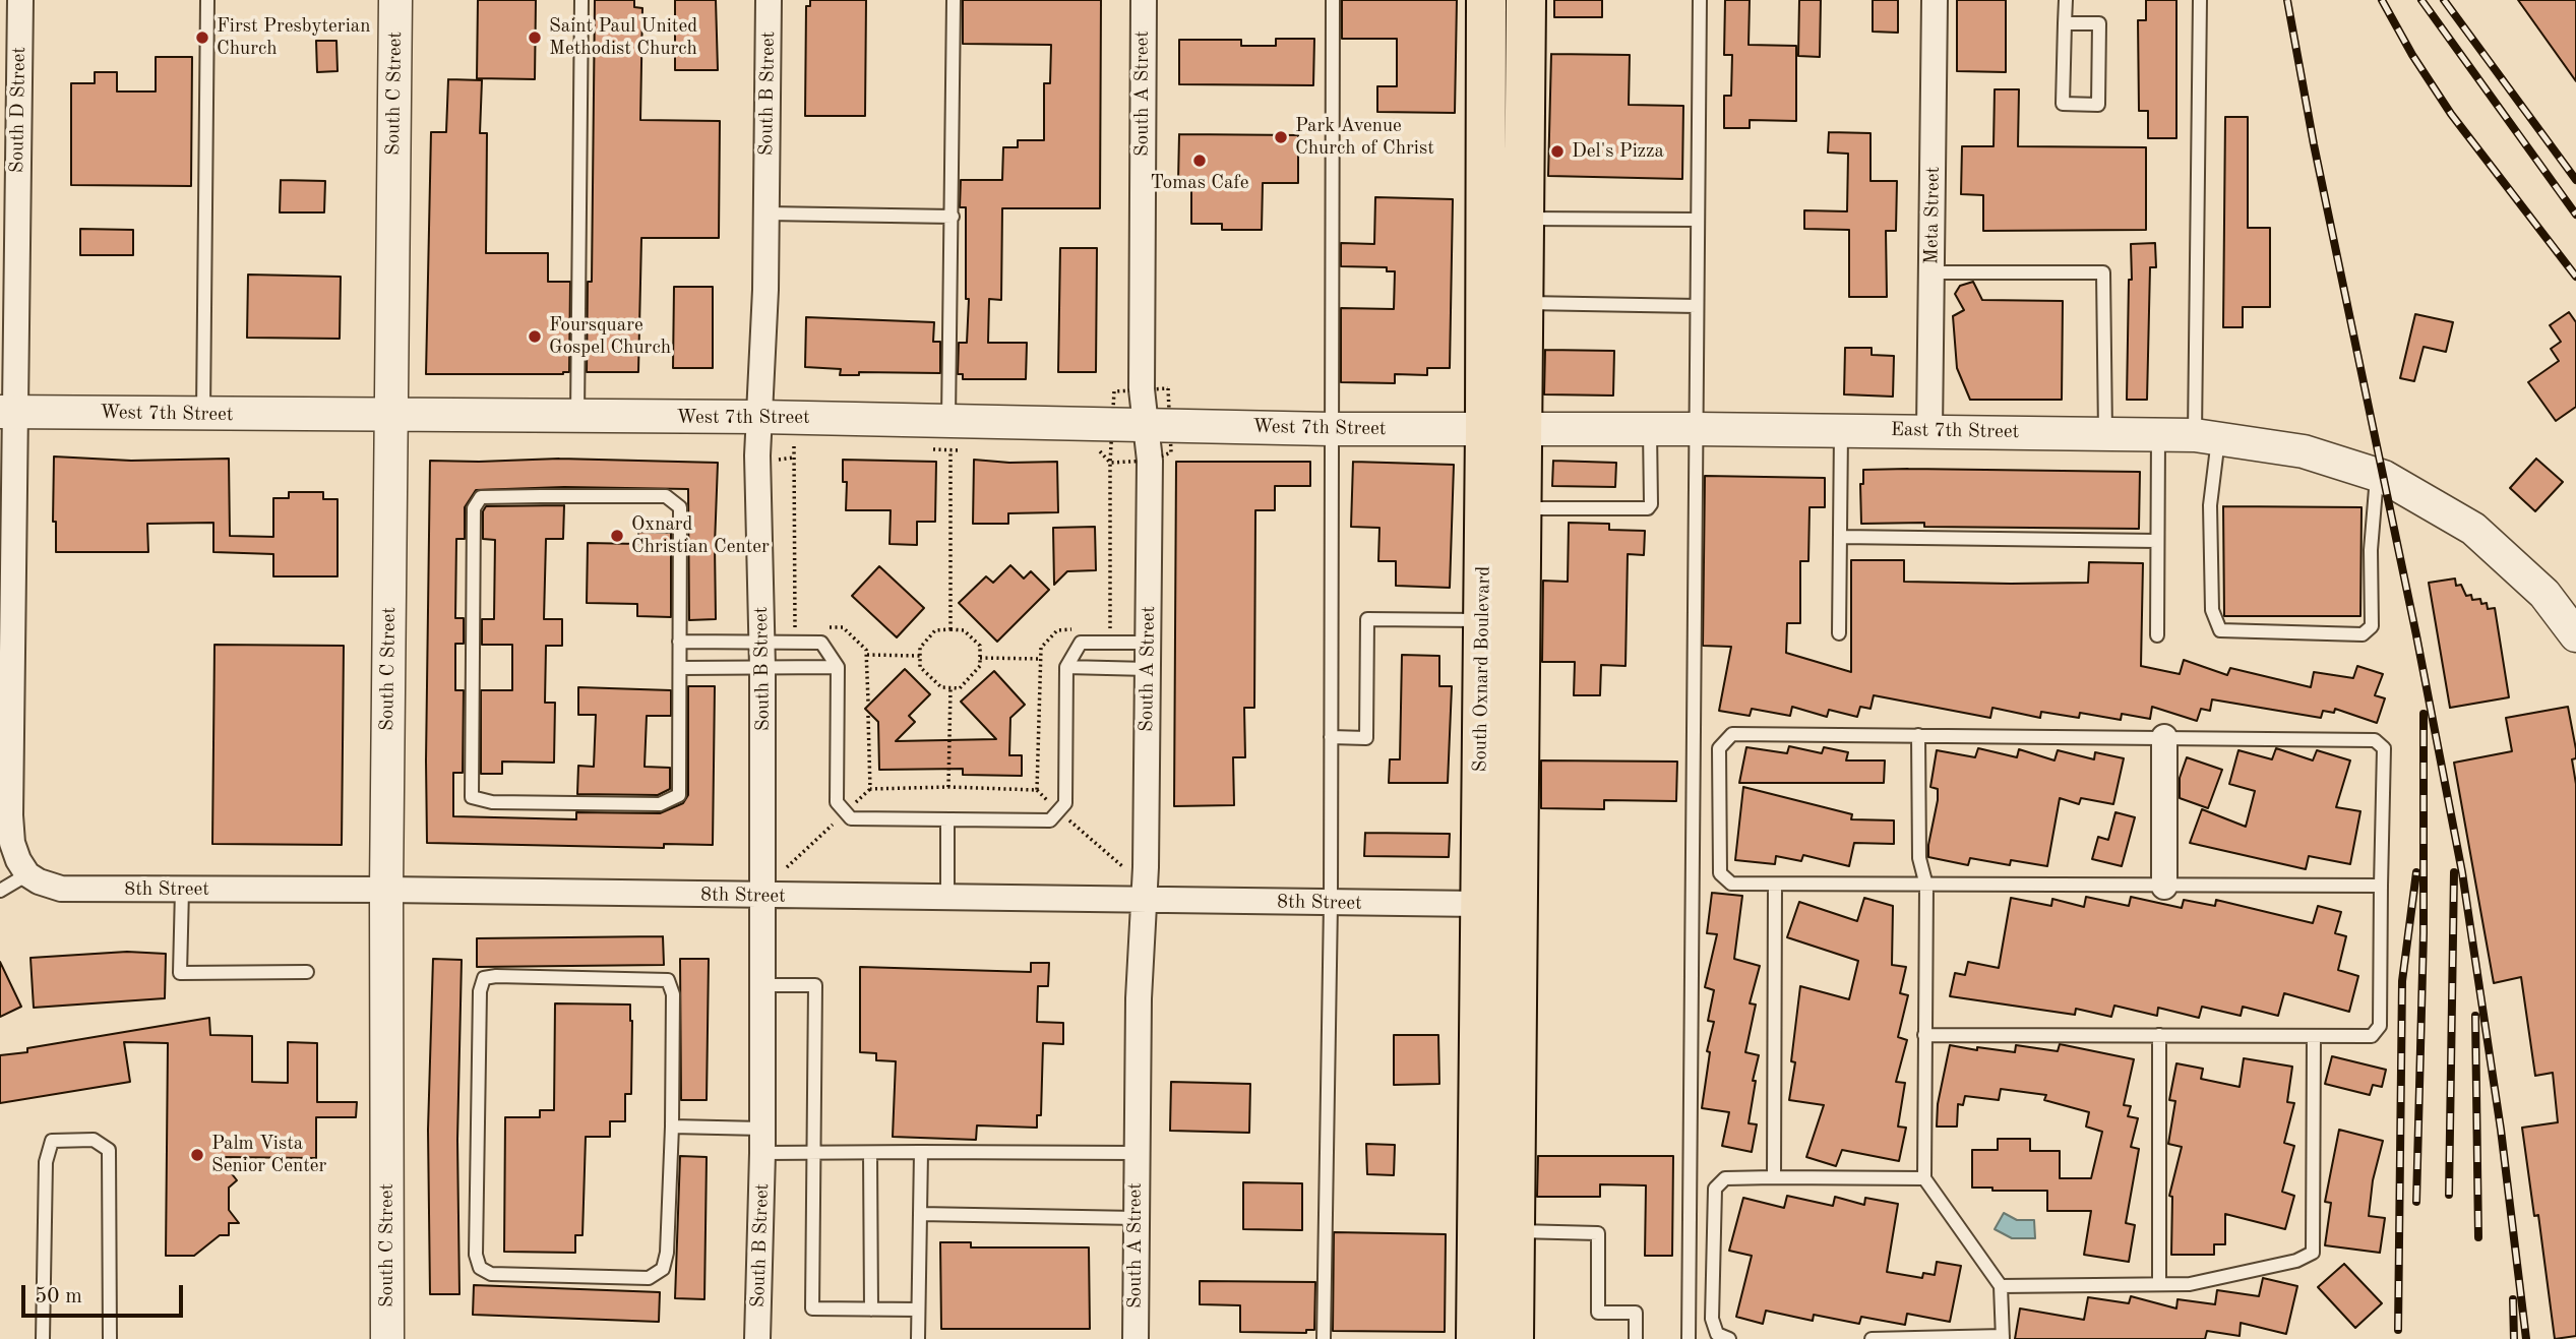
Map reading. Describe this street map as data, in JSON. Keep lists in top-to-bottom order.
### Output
{
  "streets": {
    "main road": ["South Oxnard Boulevard"],
    "street": [
      "South C Street",
      "South B Street",
      "South A Street",
      "South D Street",
      "Meta Street",
      "West 7th Street",
      "East 7th Street",
      "8th Street"
    ]
  },
  "crossings": [
    ["South C Street", "West 7th Street"],
    ["South C Street", "8th Street"],
    ["South B Street", "West 7th Street"],
    ["South B Street", "8th Street"],
    ["South A Street", "West 7th Street"],
    ["South A Street", "8th Street"],
    ["South D Street", "West 7th Street"],
    ["South D Street", "8th Street"],
    ["Meta Street", "East 7th Street"],
    ["West 7th Street", "East 7th Street"],
    ["West 7th Street", "South Oxnard Boulevard"],
    ["East 7th Street", "South Oxnard Boulevard"],
    ["South Oxnard Boulevard", "8th Street"]
  ],
  "places": [
    "First Presbyterian Church",
    "Saint Paul United Methodist Church",
    "Park Avenue Church of Christ",
    "Del's Pizza",
    "Tomas Cafe",
    "Foursquare Gospel Church",
    "Oxnard Christian Center",
    "Palm Vista Senior Center"
  ],
  "scale_bar": "50 m"
}
